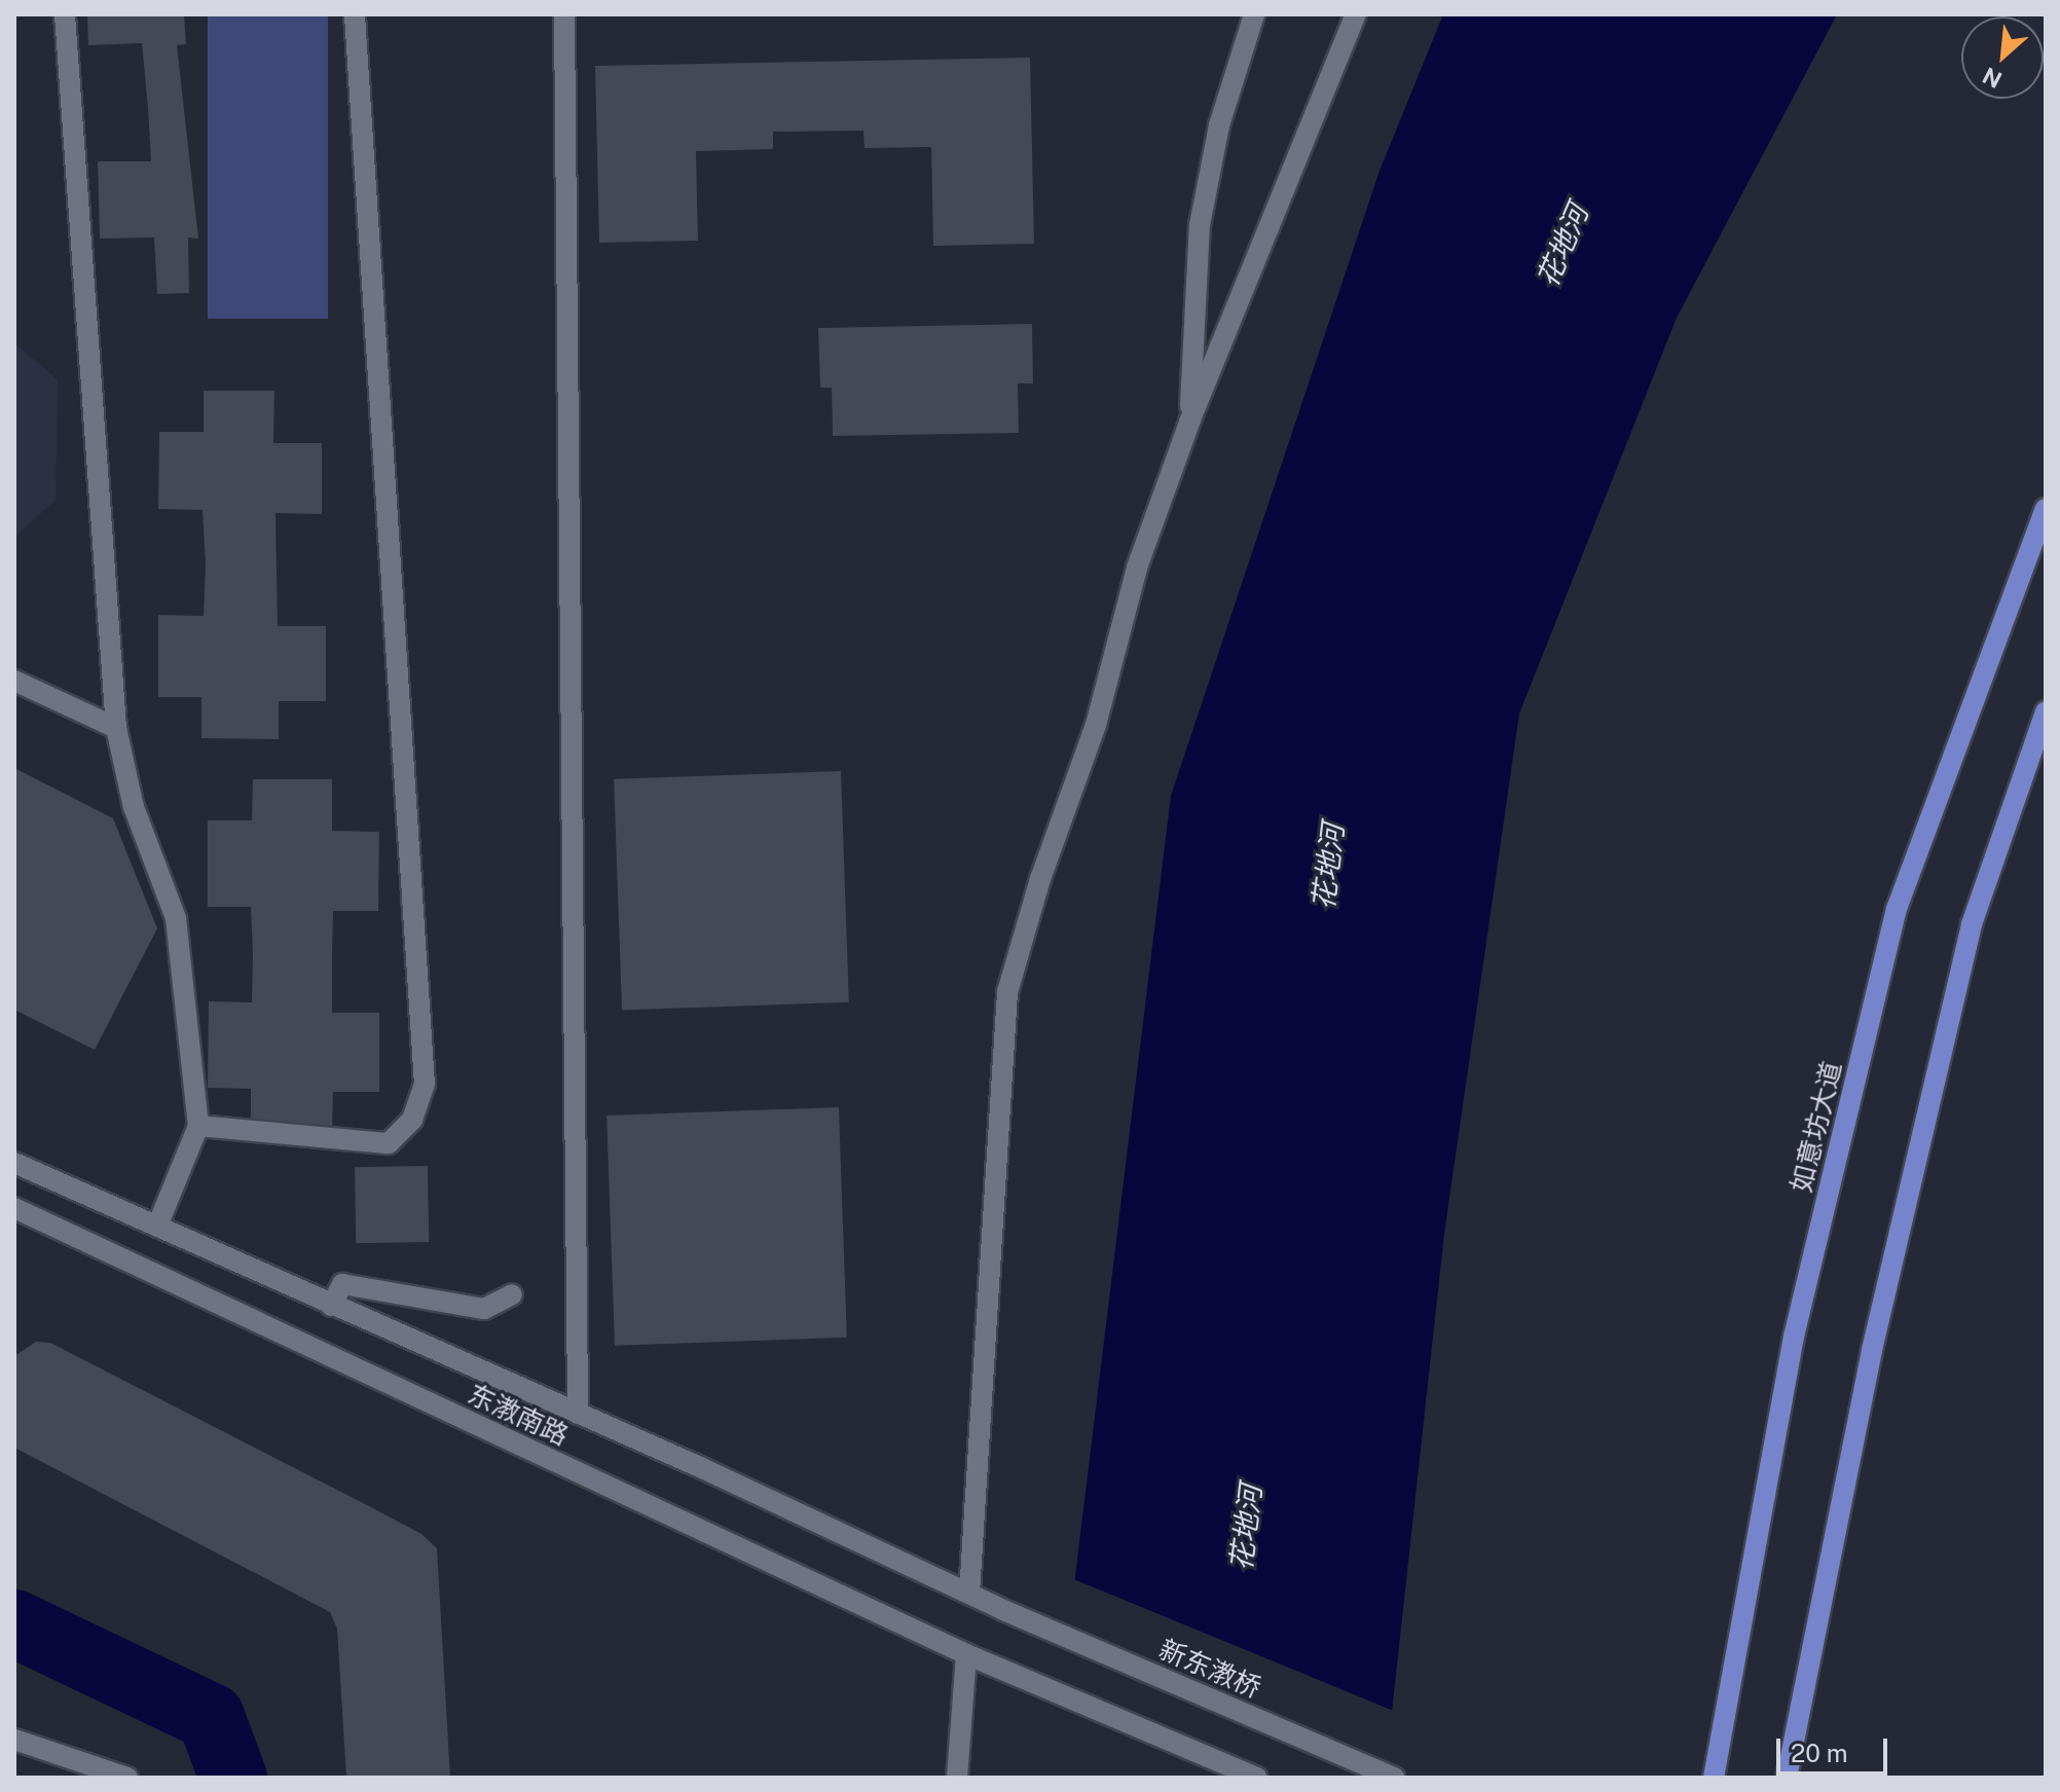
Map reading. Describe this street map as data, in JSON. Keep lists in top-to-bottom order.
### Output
{
  "streets": {
    "main road": ["如意坊大道"],
    "street": ["东漖南路", "新东漖桥"]
  },
  "crossings": [
    ["东漖南路", "新东漖桥"]
  ],
  "water": ["花地河"],
  "scale_bar": "20 m",
  "north": "bottom left"
}
